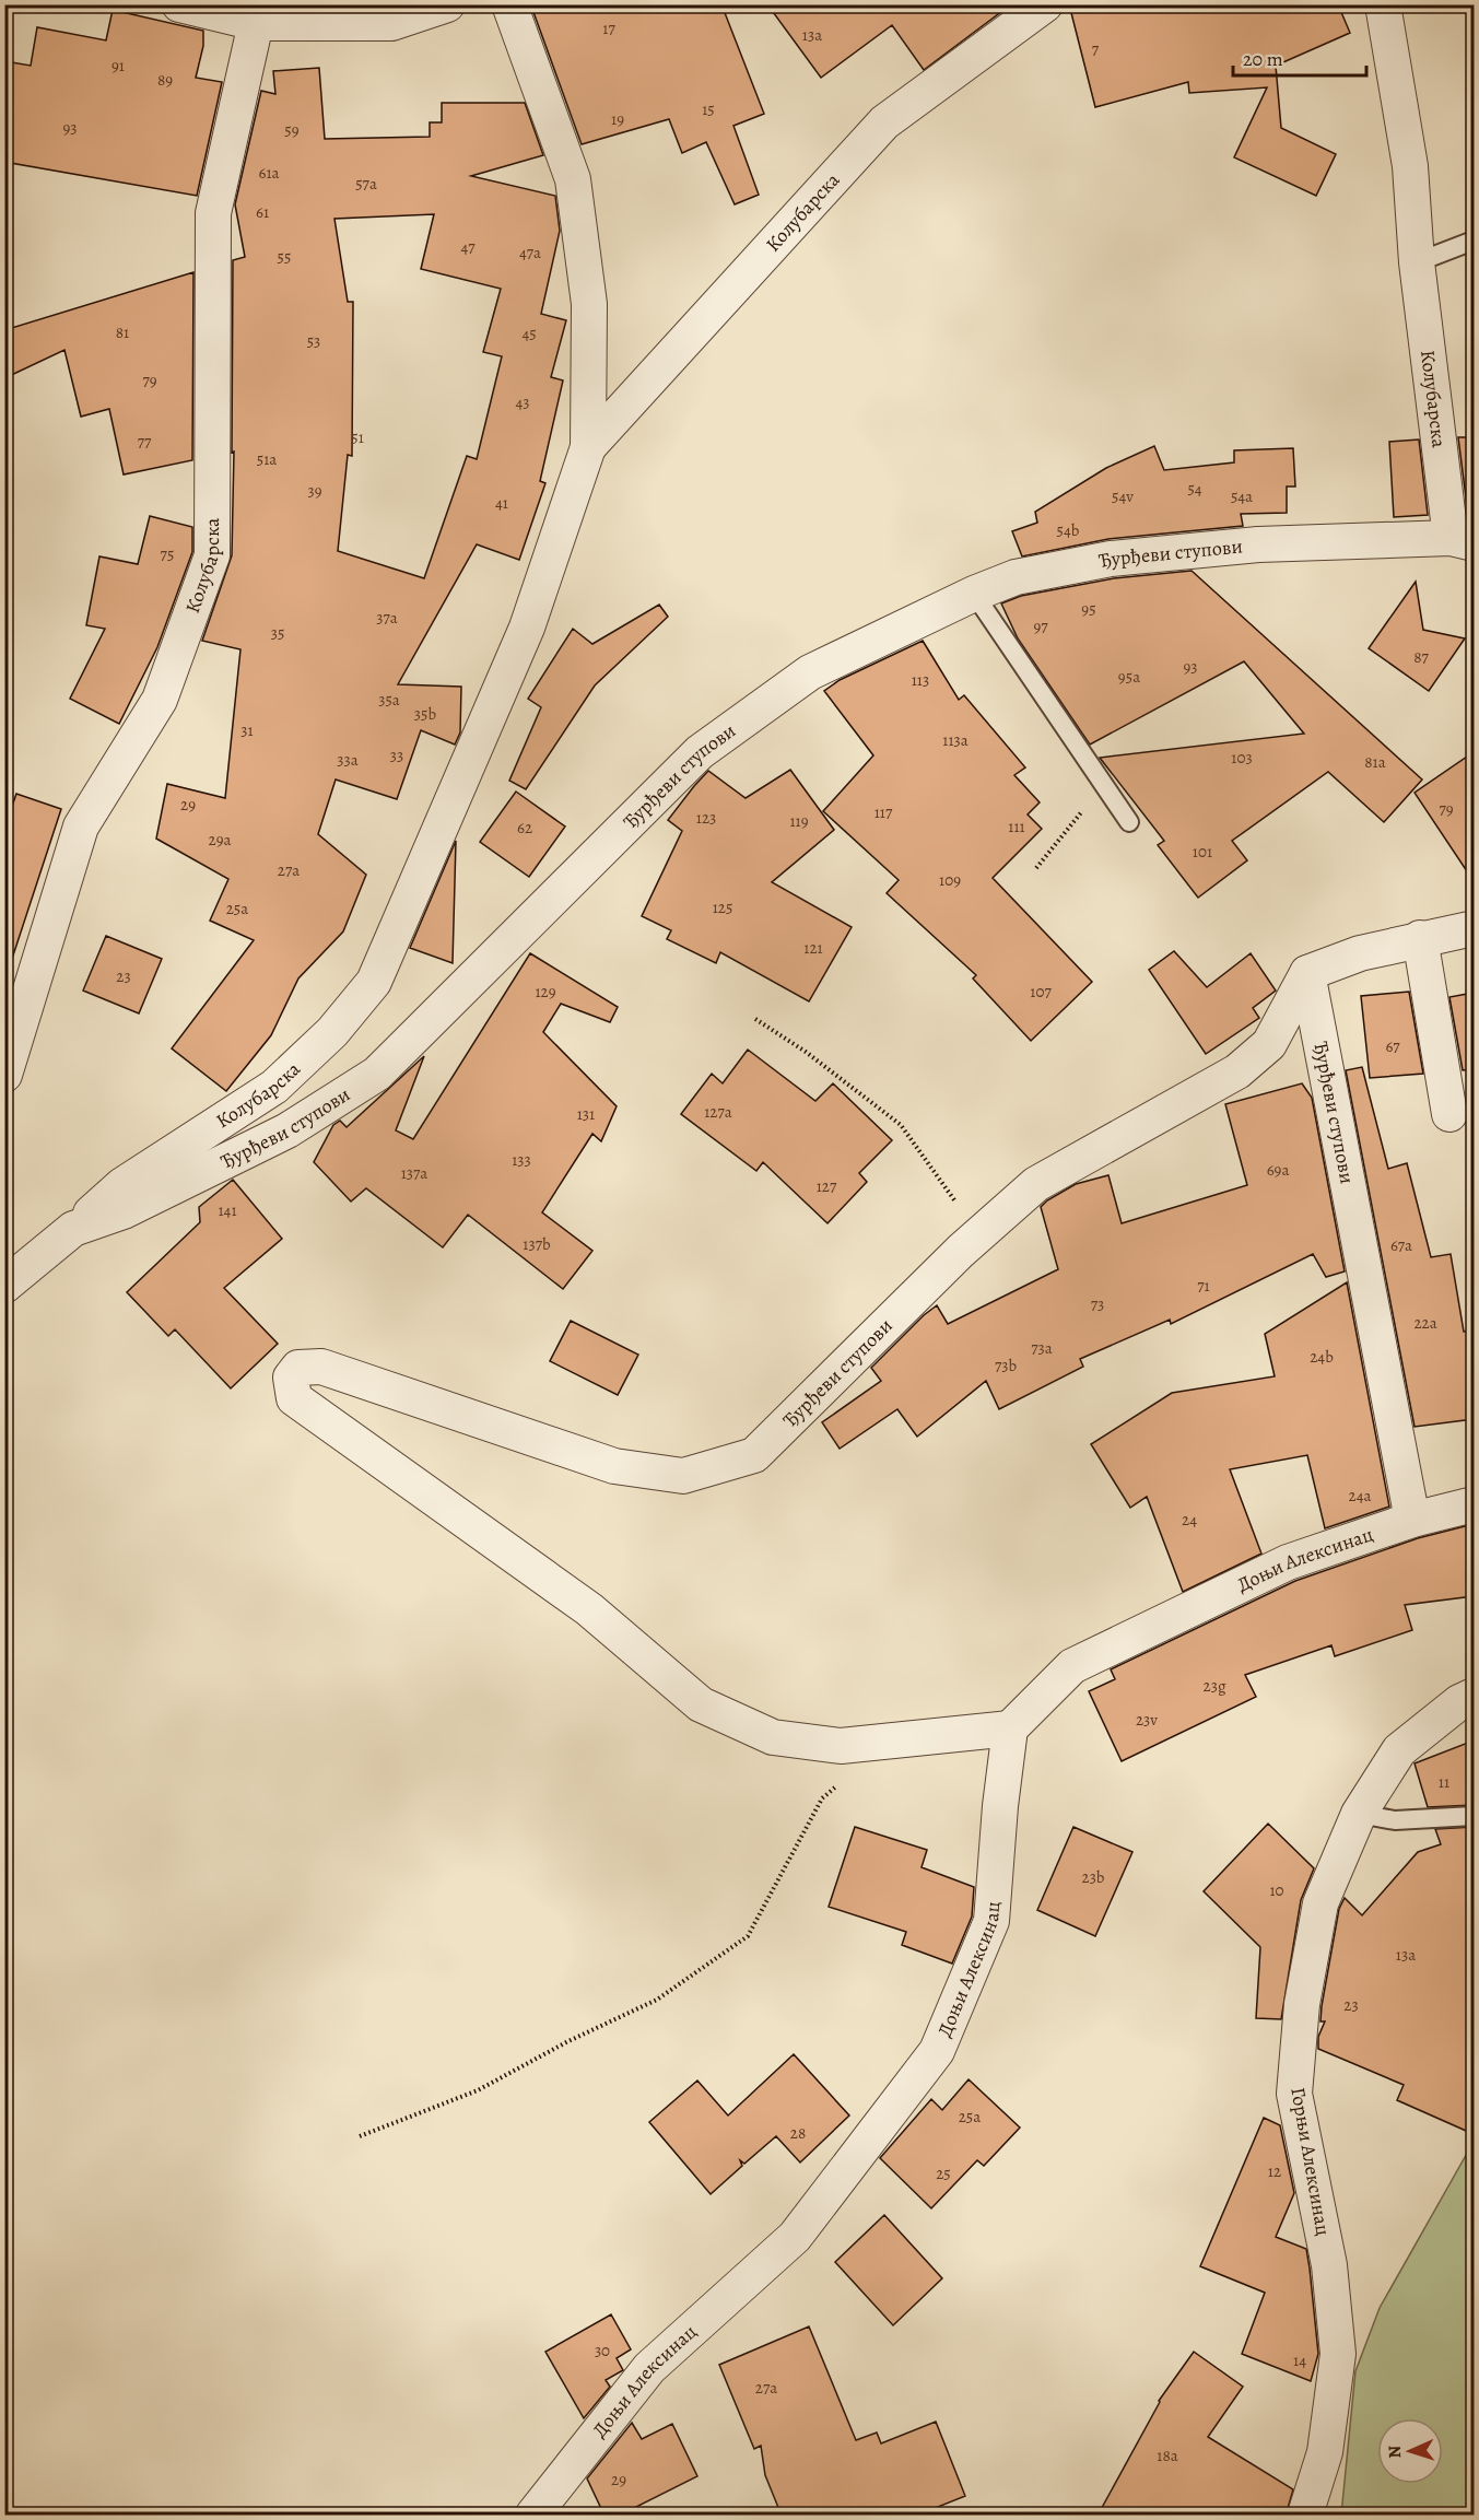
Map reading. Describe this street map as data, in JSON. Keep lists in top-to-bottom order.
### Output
{
  "streets": {
    "street": [
      "Колубарска",
      "Ђурђеви ступови",
      "Доњи Алексинац",
      "Горњи Алексинац"
    ]
  },
  "crossings": [
    ["Колубарска", "Ђурђеви ступови"],
    ["Ђурђеви ступови", "Доњи Алексинац"]
  ],
  "house_numbers": [
    "17",
    "13a",
    "7",
    "91",
    "89",
    "15",
    "19",
    "93",
    "59",
    "61a",
    "57a",
    "61",
    "47",
    "47a",
    "55",
    "81",
    "45",
    "53",
    "79",
    "43",
    "51",
    "77",
    "51a",
    "54",
    "39",
    "54v",
    "54a",
    "41",
    "54b",
    "75",
    "95",
    "37a",
    "97",
    "35",
    "87",
    "93",
    "95a",
    "113",
    "35a",
    "35b",
    "31",
    "113a",
    "33",
    "103",
    "33a",
    "81a",
    "29",
    "79",
    "117",
    "123",
    "119",
    "111",
    "62",
    "29a",
    "101",
    "27a",
    "109",
    "125",
    "25a",
    "121",
    "23",
    "129",
    "107",
    "67",
    "127a",
    "131",
    "133",
    "69a",
    "137a",
    "127",
    "141",
    "137b",
    "67a",
    "71",
    "73",
    "22a",
    "73a",
    "24b",
    "73b",
    "24a",
    "24",
    "23g",
    "23v",
    "11",
    "23b",
    "10",
    "13a",
    "23",
    "25a",
    "28",
    "12",
    "25",
    "30",
    "14",
    "27a",
    "18a",
    "29"
  ],
  "scale_bar": "20 m",
  "north": "left"
}
